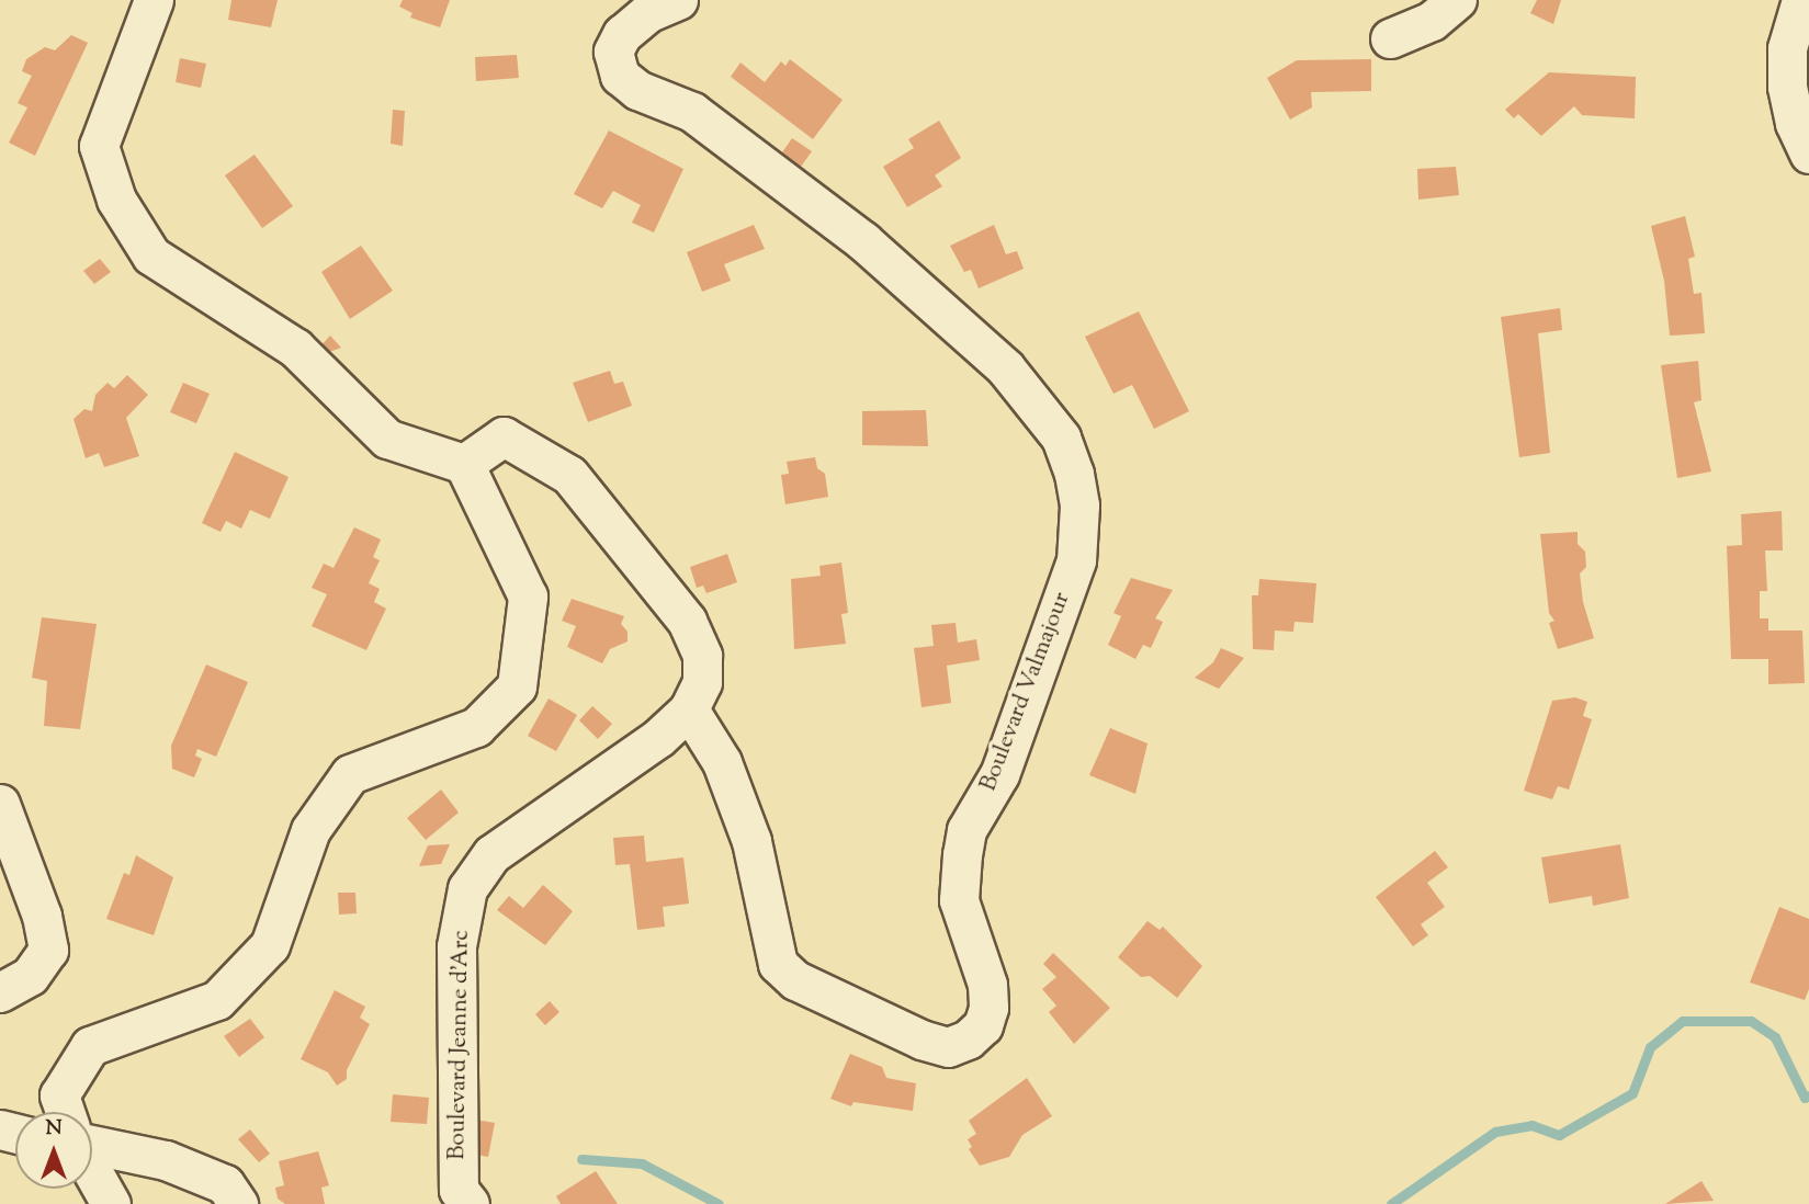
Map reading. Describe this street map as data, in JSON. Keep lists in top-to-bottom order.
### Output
{
  "streets": {
    "street": ["Boulevard Valmajour", "Boulevard Jeanne d'Arc"]
  },
  "crossings": [
    ["Boulevard Valmajour", "Boulevard Jeanne d'Arc"]
  ],
  "north": "top"
}
